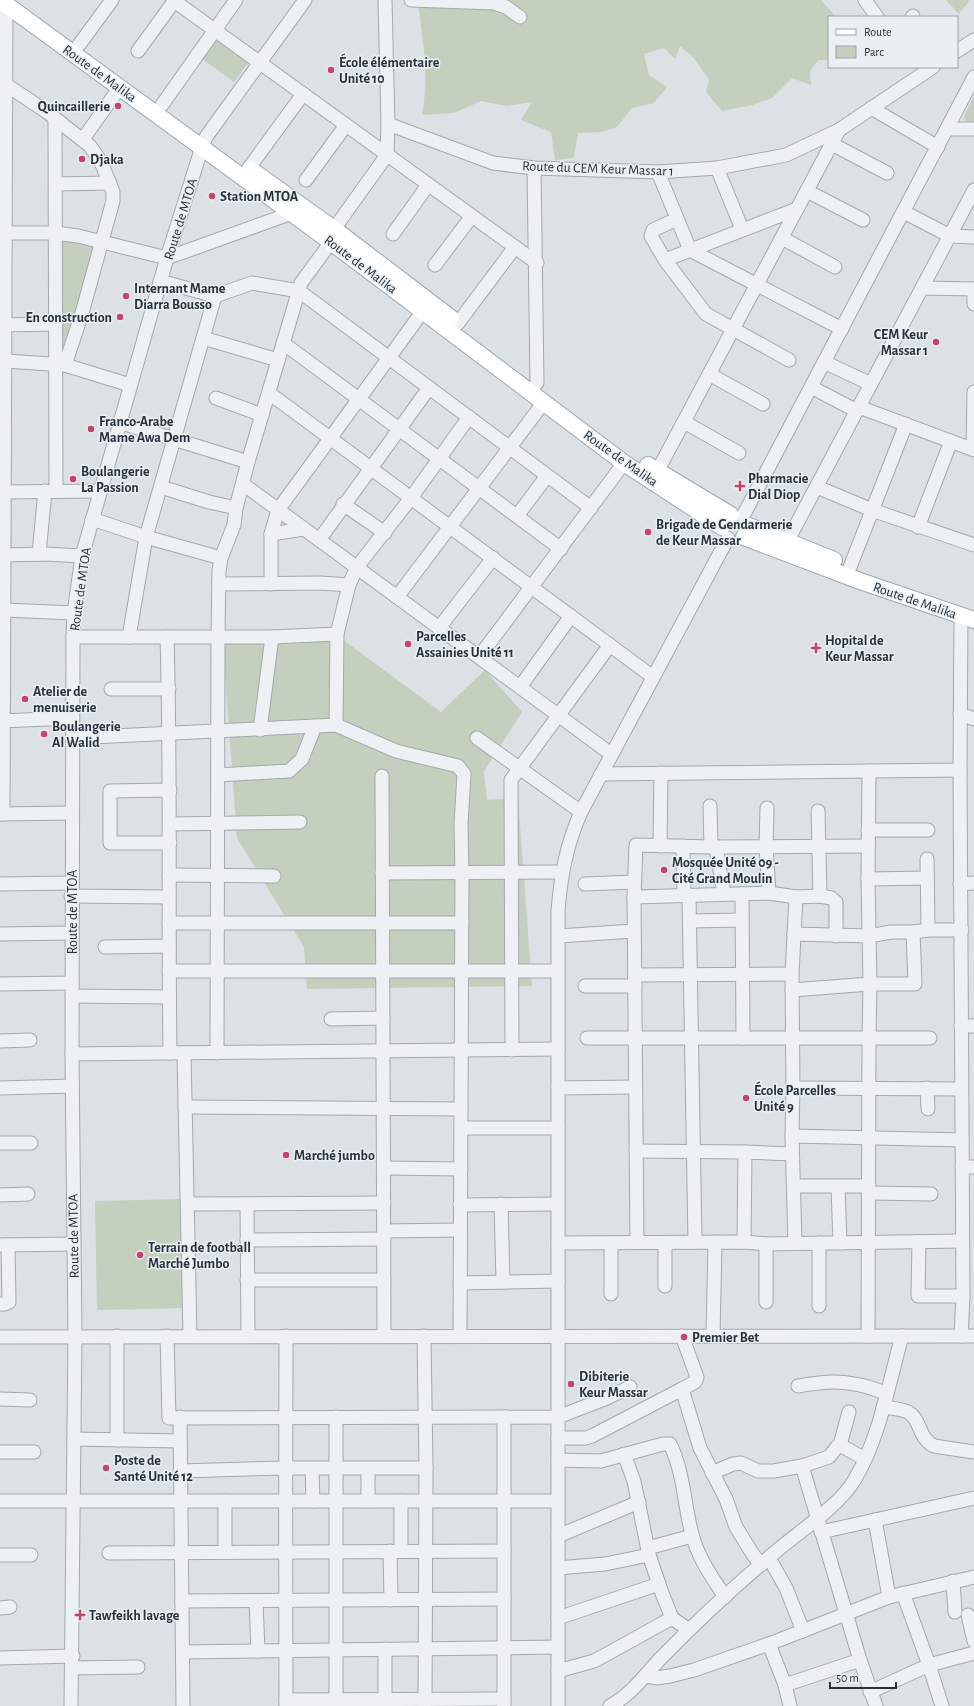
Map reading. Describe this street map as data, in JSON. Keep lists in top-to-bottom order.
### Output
{
  "streets": {
    "main road": ["Route de Malika"],
    "street": ["Route du CEM Keur Massar 1", "Route de MTOA"]
  },
  "crossings": [
    ["Route de Malika", "Route de MTOA"]
  ],
  "places": {
    "other": [
      "École élémentaire Unité 10",
      "Quincaillerie",
      "Djaka",
      "Station MTOA",
      "Internant Mame Diarra Bousso",
      "En construction",
      "CEM Keur Massar 1",
      "Franco-Arabe Mame Awa Dem",
      "Boulangerie La Passion",
      "Brigade de Gendarmerie de Keur Massar",
      "Parcelles Assainies Unité 11",
      "Atelier de menuiserie",
      "Boulangerie Al Walid",
      "Mosquée Unité 09 - Cité Grand Moulin",
      "École Parcelles Unité 9",
      "Marché jumbo",
      "Terrain de football Marché Jumbo",
      "Premier Bet",
      "Dibiterie Keur Massar",
      "Poste de Santé Unité 12"
    ],
    "health": ["Pharmacie Dial Diop", "Hopital de Keur Massar", "Tawfeikh lavage"]
  },
  "legend": ["Route", "Parc"],
  "scale_bar": "50 m"
}
